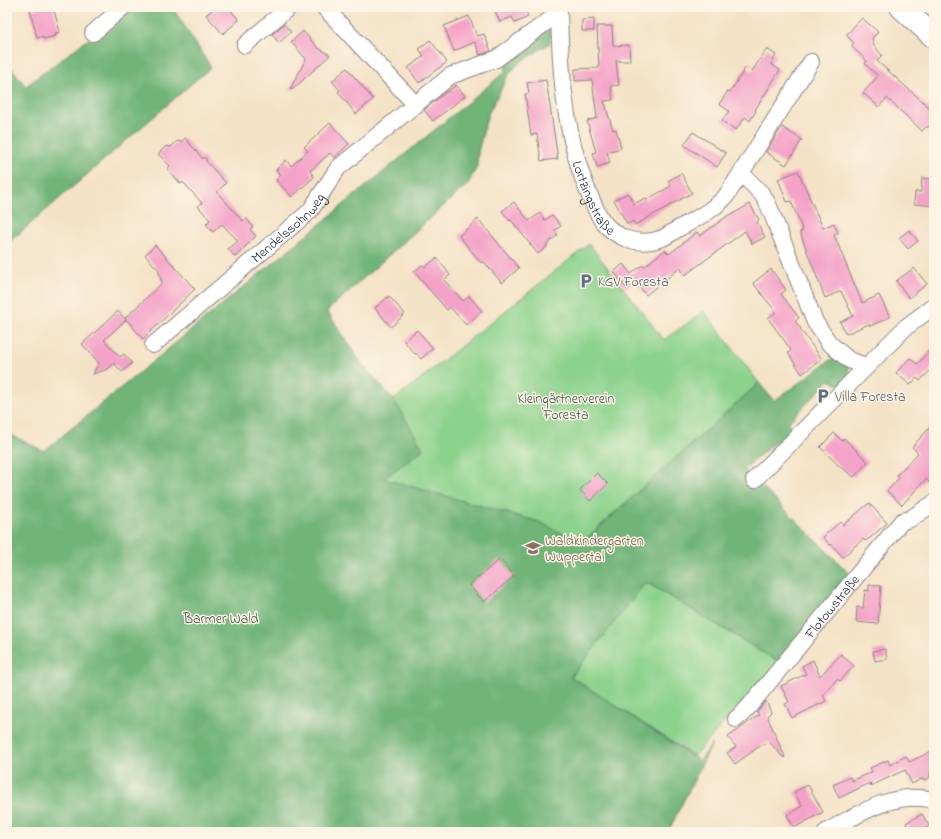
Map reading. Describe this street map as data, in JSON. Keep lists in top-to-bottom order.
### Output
{
  "streets": {
    "street": ["Lortzingstraße", "Mendelssohnweg", "Flotowstraße"]
  },
  "crossings": [
    ["Lortzingstraße", "Mendelssohnweg"]
  ],
  "parks": ["Kleingärtnerverein Foresta", "Barmer Wald"],
  "places": {
    "parking": ["KGV Foresta", "Villa Foresta"],
    "school or university": ["Waldkindergarten Wuppertal"]
  }
}
